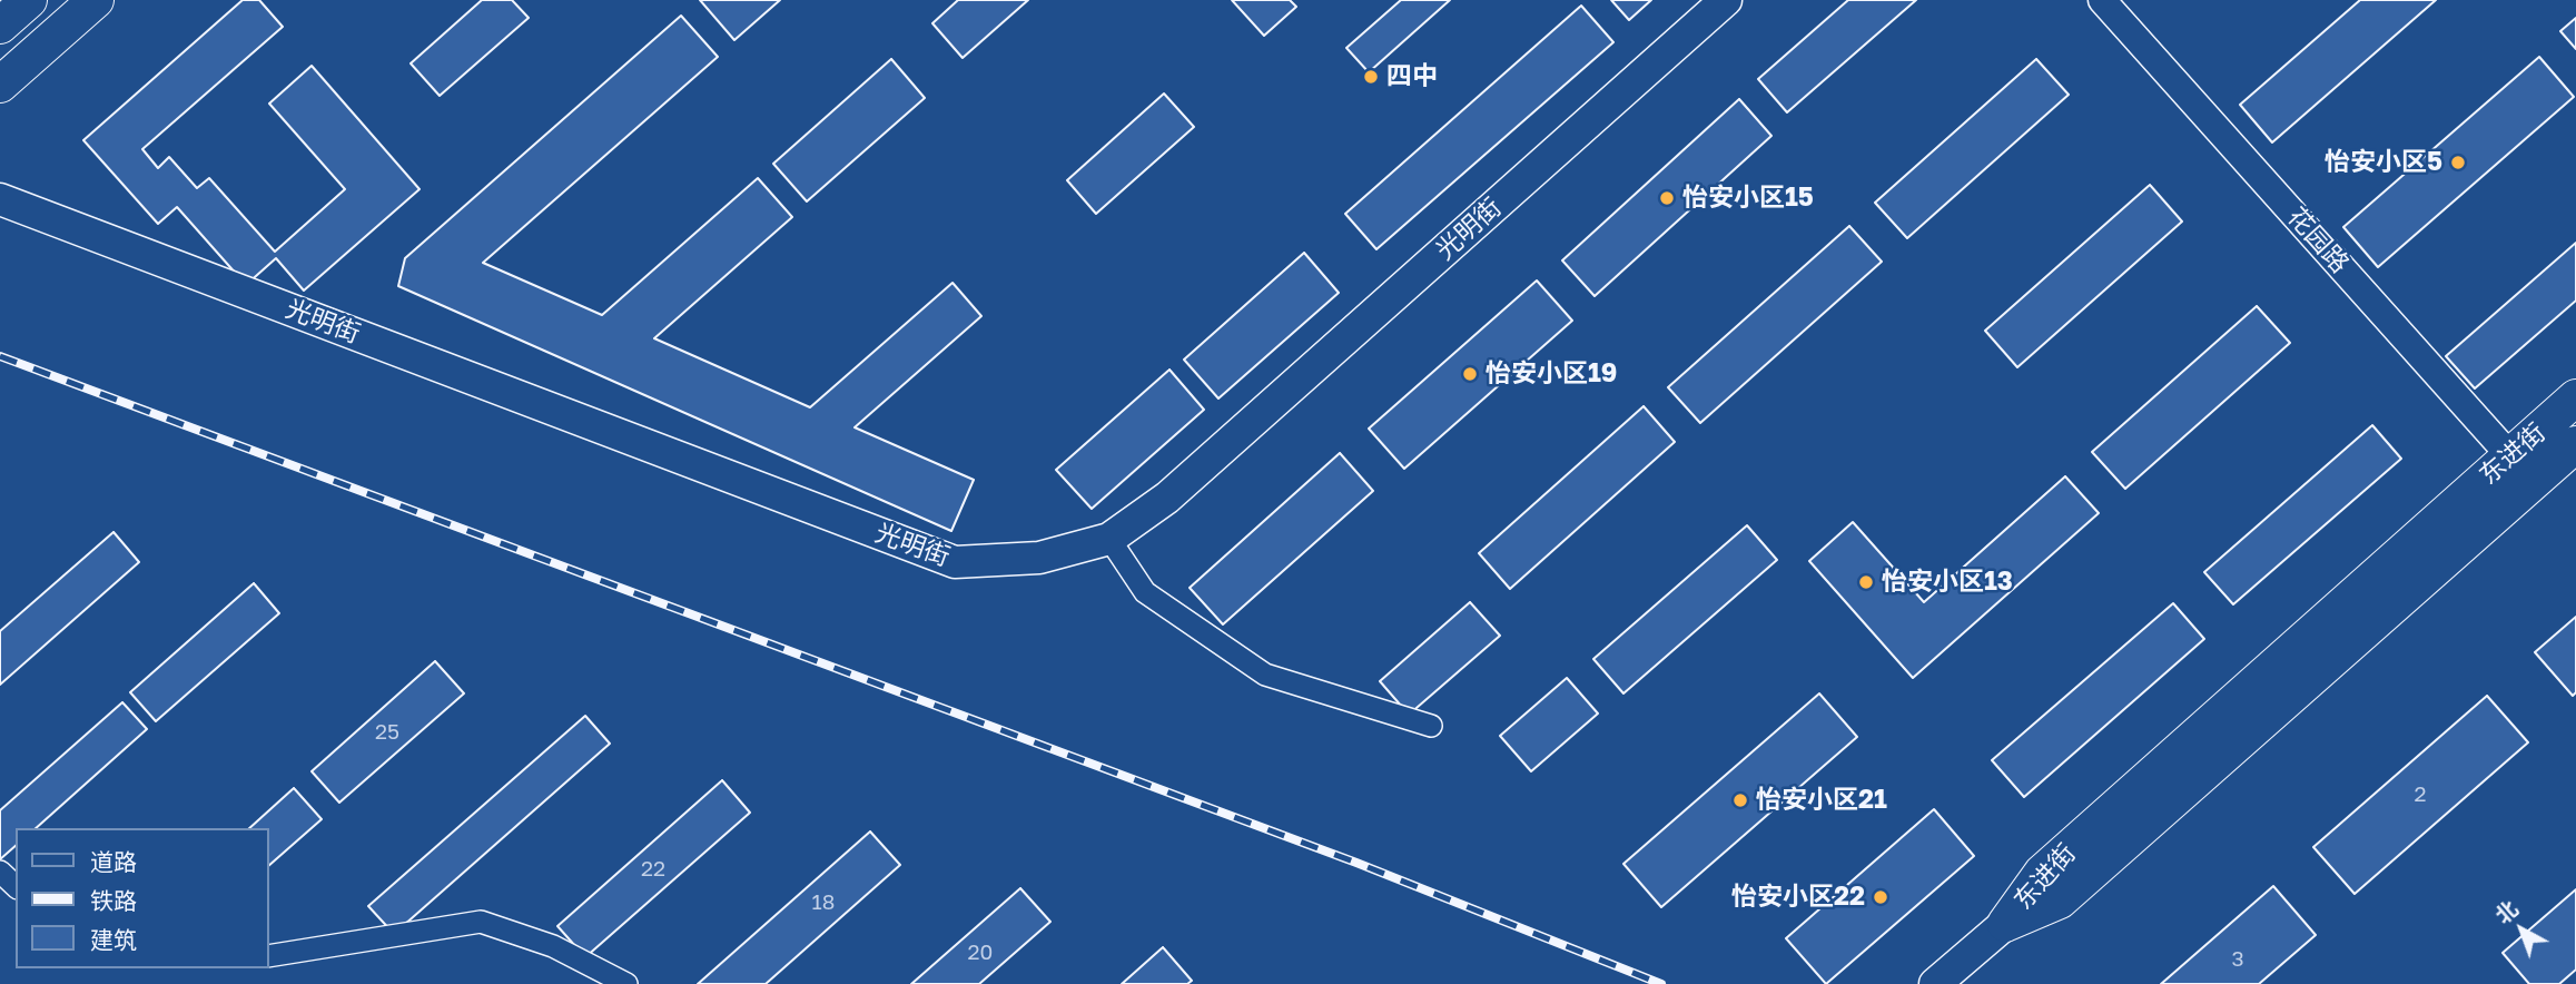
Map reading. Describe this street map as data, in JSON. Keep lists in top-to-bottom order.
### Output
{
  "streets": {
    "main road": ["光明街", "东进街"],
    "street": ["花园路"]
  },
  "crossings": [
    ["花园路", "东进街"]
  ],
  "places": [
    "四中",
    "怡安小区5",
    "怡安小区15",
    "怡安小区19",
    "怡安小区13",
    "怡安小区21",
    "怡安小区22"
  ],
  "house_numbers": [
    "25",
    "2",
    "22",
    "18",
    "20",
    "3"
  ],
  "legend": ["道路", "铁路", "建筑"],
  "north": "top left"
}
